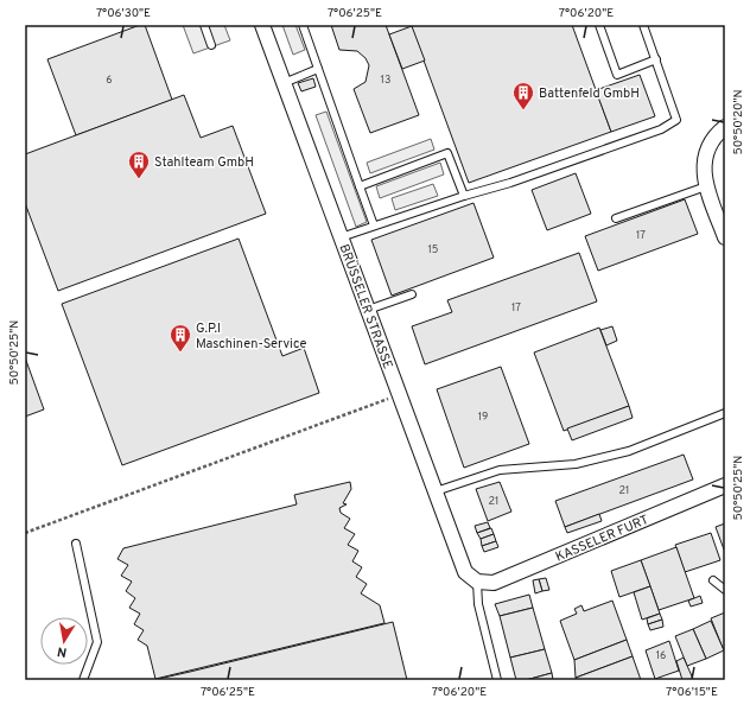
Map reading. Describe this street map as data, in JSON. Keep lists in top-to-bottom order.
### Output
{
  "streets": {
    "street": ["BRÜSSELER STRASSE", "KASSELER FURT"]
  },
  "crossings": [
    ["BRÜSSELER STRASSE", "KASSELER FURT"]
  ],
  "places": {
    "building": ["Battenfeld GmbH", "Stahlteam GmbH", "G.P.I Maschinen-Service"]
  },
  "house_numbers": [
    "6",
    "13",
    "17",
    "15",
    "17",
    "19",
    "21",
    "21",
    "16"
  ],
  "north": "bottom",
  "coordinates": [
    "7°06'30\"E",
    "7°06'25\"E",
    "7°06'20\"E",
    "50°50'20\"N",
    "50°50'25\"N",
    "7°06'15\"E"
  ]
}
